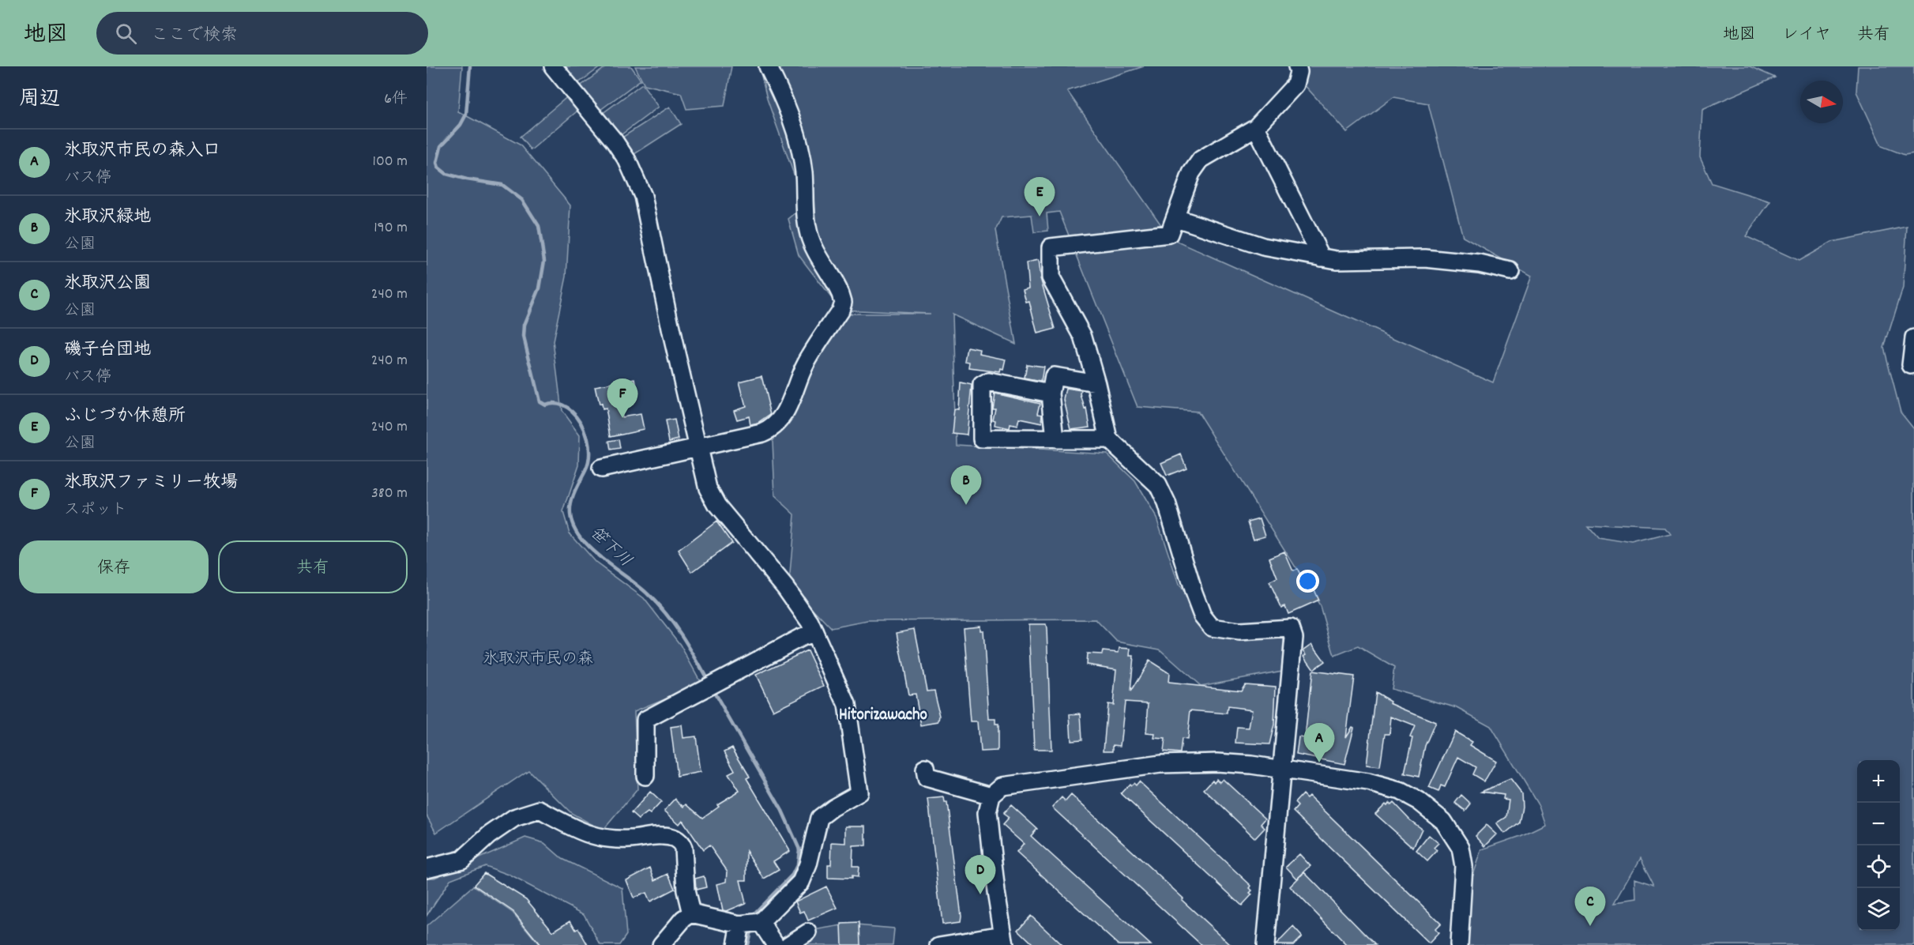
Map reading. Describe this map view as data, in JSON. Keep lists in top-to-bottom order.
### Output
{
  "districts": ["Hitorizawacho"],
  "water": ["笹下川"],
  "parks": ["氷取沢市民の森"],
  "north": "right",
  "page": {
    "header": "地図",
    "search": "ここで検索",
    "nav": ["地図", "レイヤ", "共有"],
    "heading": ["周辺", "6件"],
    "list": [
      {
        "mark": "A",
        "name": "氷取沢市民の森入口",
        "note": "バス停",
        "value": "100 m"
      },
      {
        "mark": "B",
        "name": "氷取沢緑地",
        "note": "公園",
        "value": "190 m"
      },
      {
        "mark": "C",
        "name": "氷取沢公園",
        "note": "公園",
        "value": "240 m"
      },
      {
        "mark": "D",
        "name": "磯子台団地",
        "note": "バス停",
        "value": "240 m"
      },
      {
        "mark": "E",
        "name": "ふじづか休憩所",
        "note": "公園",
        "value": "240 m"
      },
      {
        "mark": "F",
        "name": "氷取沢ファミリー牧場",
        "note": "スポット",
        "value": "380 m"
      }
    ],
    "pins": [
      "E",
      "F",
      "B",
      "A",
      "D",
      "C"
    ],
    "buttons": ["保存", "共有"],
    "map_buttons": ["+", "−"]
  }
}
